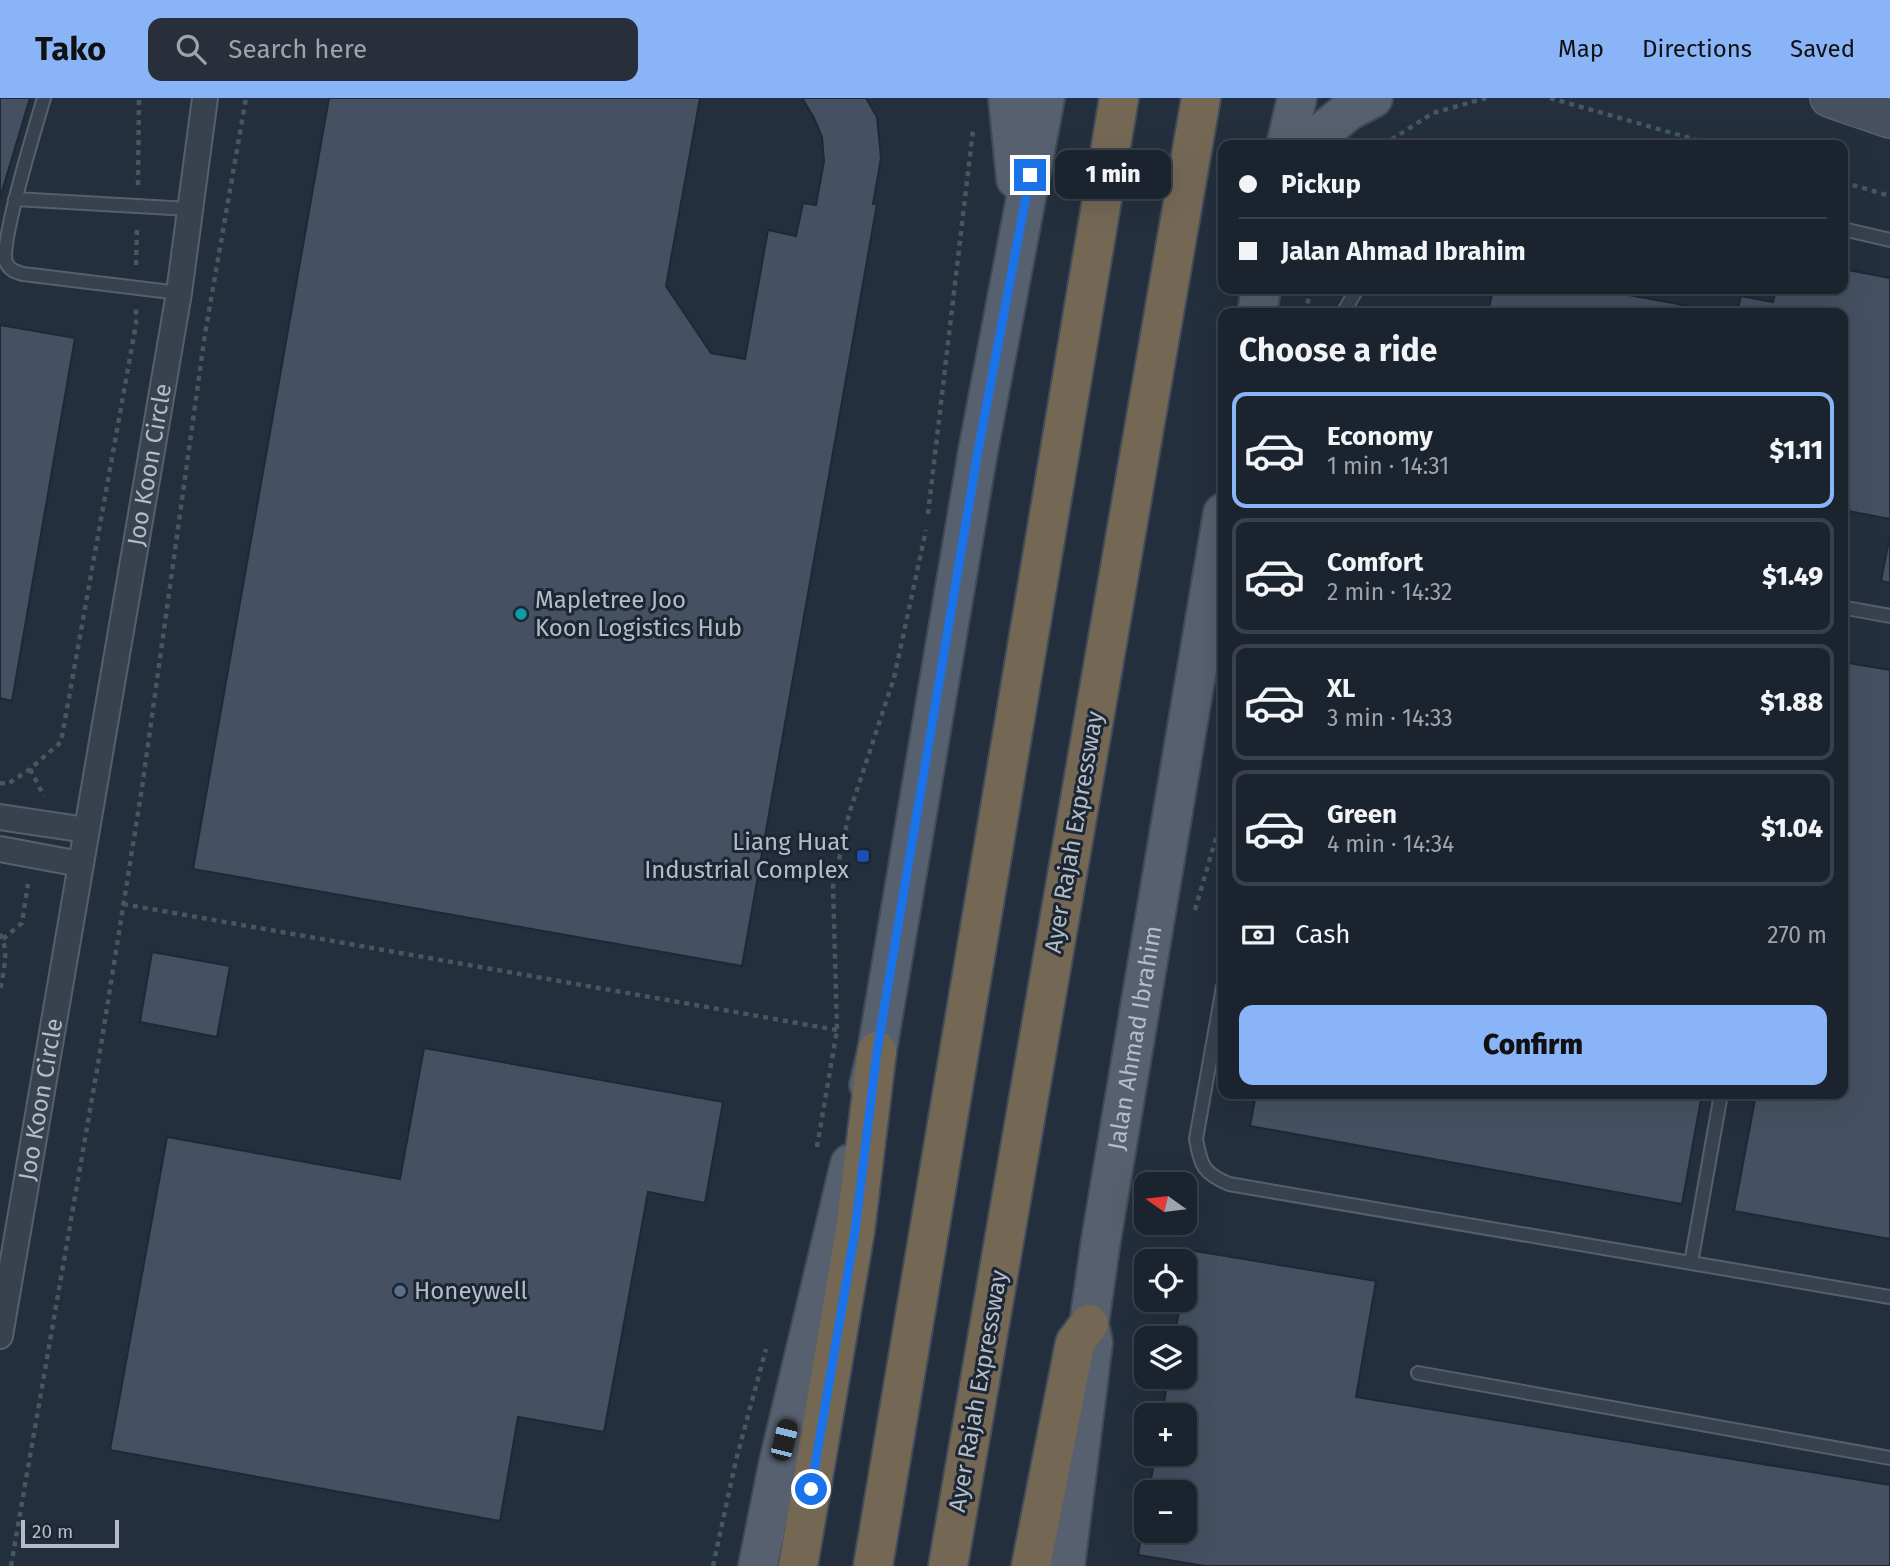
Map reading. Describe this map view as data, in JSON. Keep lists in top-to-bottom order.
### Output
{
  "streets": {
    "highway": ["Ayer Rajah Expressway"],
    "main road": ["Jalan Ahmad Ibrahim"],
    "street": ["Joo Koon Circle"]
  },
  "places": {
    "other": ["Mapletree Joo Koon Logistics Hub", "Honeywell"],
    "transit": ["Liang Huat Industrial Complex"]
  },
  "scale_bar": "20 m",
  "north": "left",
  "page": {
    "header": "Tako",
    "search": "Search here",
    "nav": ["Map", "Directions", "Saved"],
    "banner": ["Pickup", "Jalan Ahmad Ibrahim"],
    "bubble": "1 min",
    "heading": "Choose a ride",
    "list": [
      {
        "name": "Economy",
        "note": "1 min · 14:31",
        "value": "$1.11"
      },
      {
        "name": "Comfort",
        "note": "2 min · 14:32",
        "value": "$1.49"
      },
      {
        "name": "XL",
        "note": "3 min · 14:33",
        "value": "$1.88"
      },
      {
        "name": "Green",
        "note": "4 min · 14:34",
        "value": "$1.04"
      }
    ],
    "pay": ["Cash", "270 m"],
    "buttons": "Confirm",
    "map_buttons": ["+", "−"],
    "scale": "20 m"
  }
}
